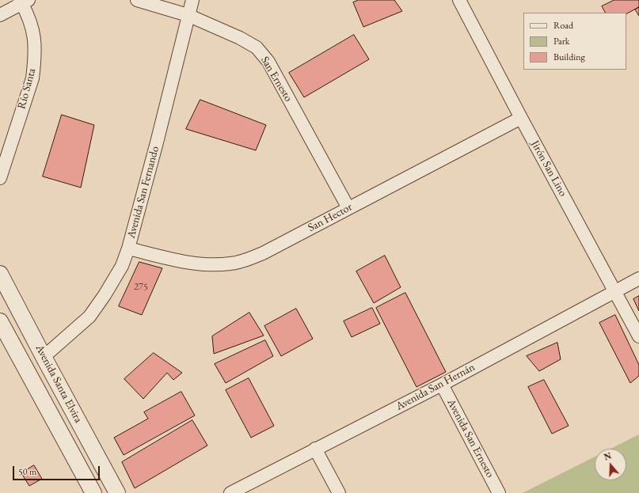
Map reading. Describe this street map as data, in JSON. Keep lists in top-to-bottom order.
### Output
{
  "streets": {
    "street": [
      "San Ernesto",
      "Río Santa",
      "Jirón San Lino",
      "Avenida San Fernando",
      "San Hector",
      "Avenida Santa Elvira",
      "Avenida San Hernán",
      "Avenida San Ernesto"
    ]
  },
  "crossings": [
    ["San Ernesto", "Avenida San Fernando"],
    ["San Ernesto", "San Hector"],
    ["Jirón San Lino", "San Hector"],
    ["Jirón San Lino", "Avenida San Hernán"],
    ["Avenida San Fernando", "San Hector"],
    ["Avenida San Fernando", "Avenida Santa Elvira"],
    ["Avenida San Hernán", "Avenida San Ernesto"]
  ],
  "house_numbers": ["275"],
  "legend": ["Road", "Park", "Building"],
  "scale_bar": "50 m",
  "north": "top"
}
